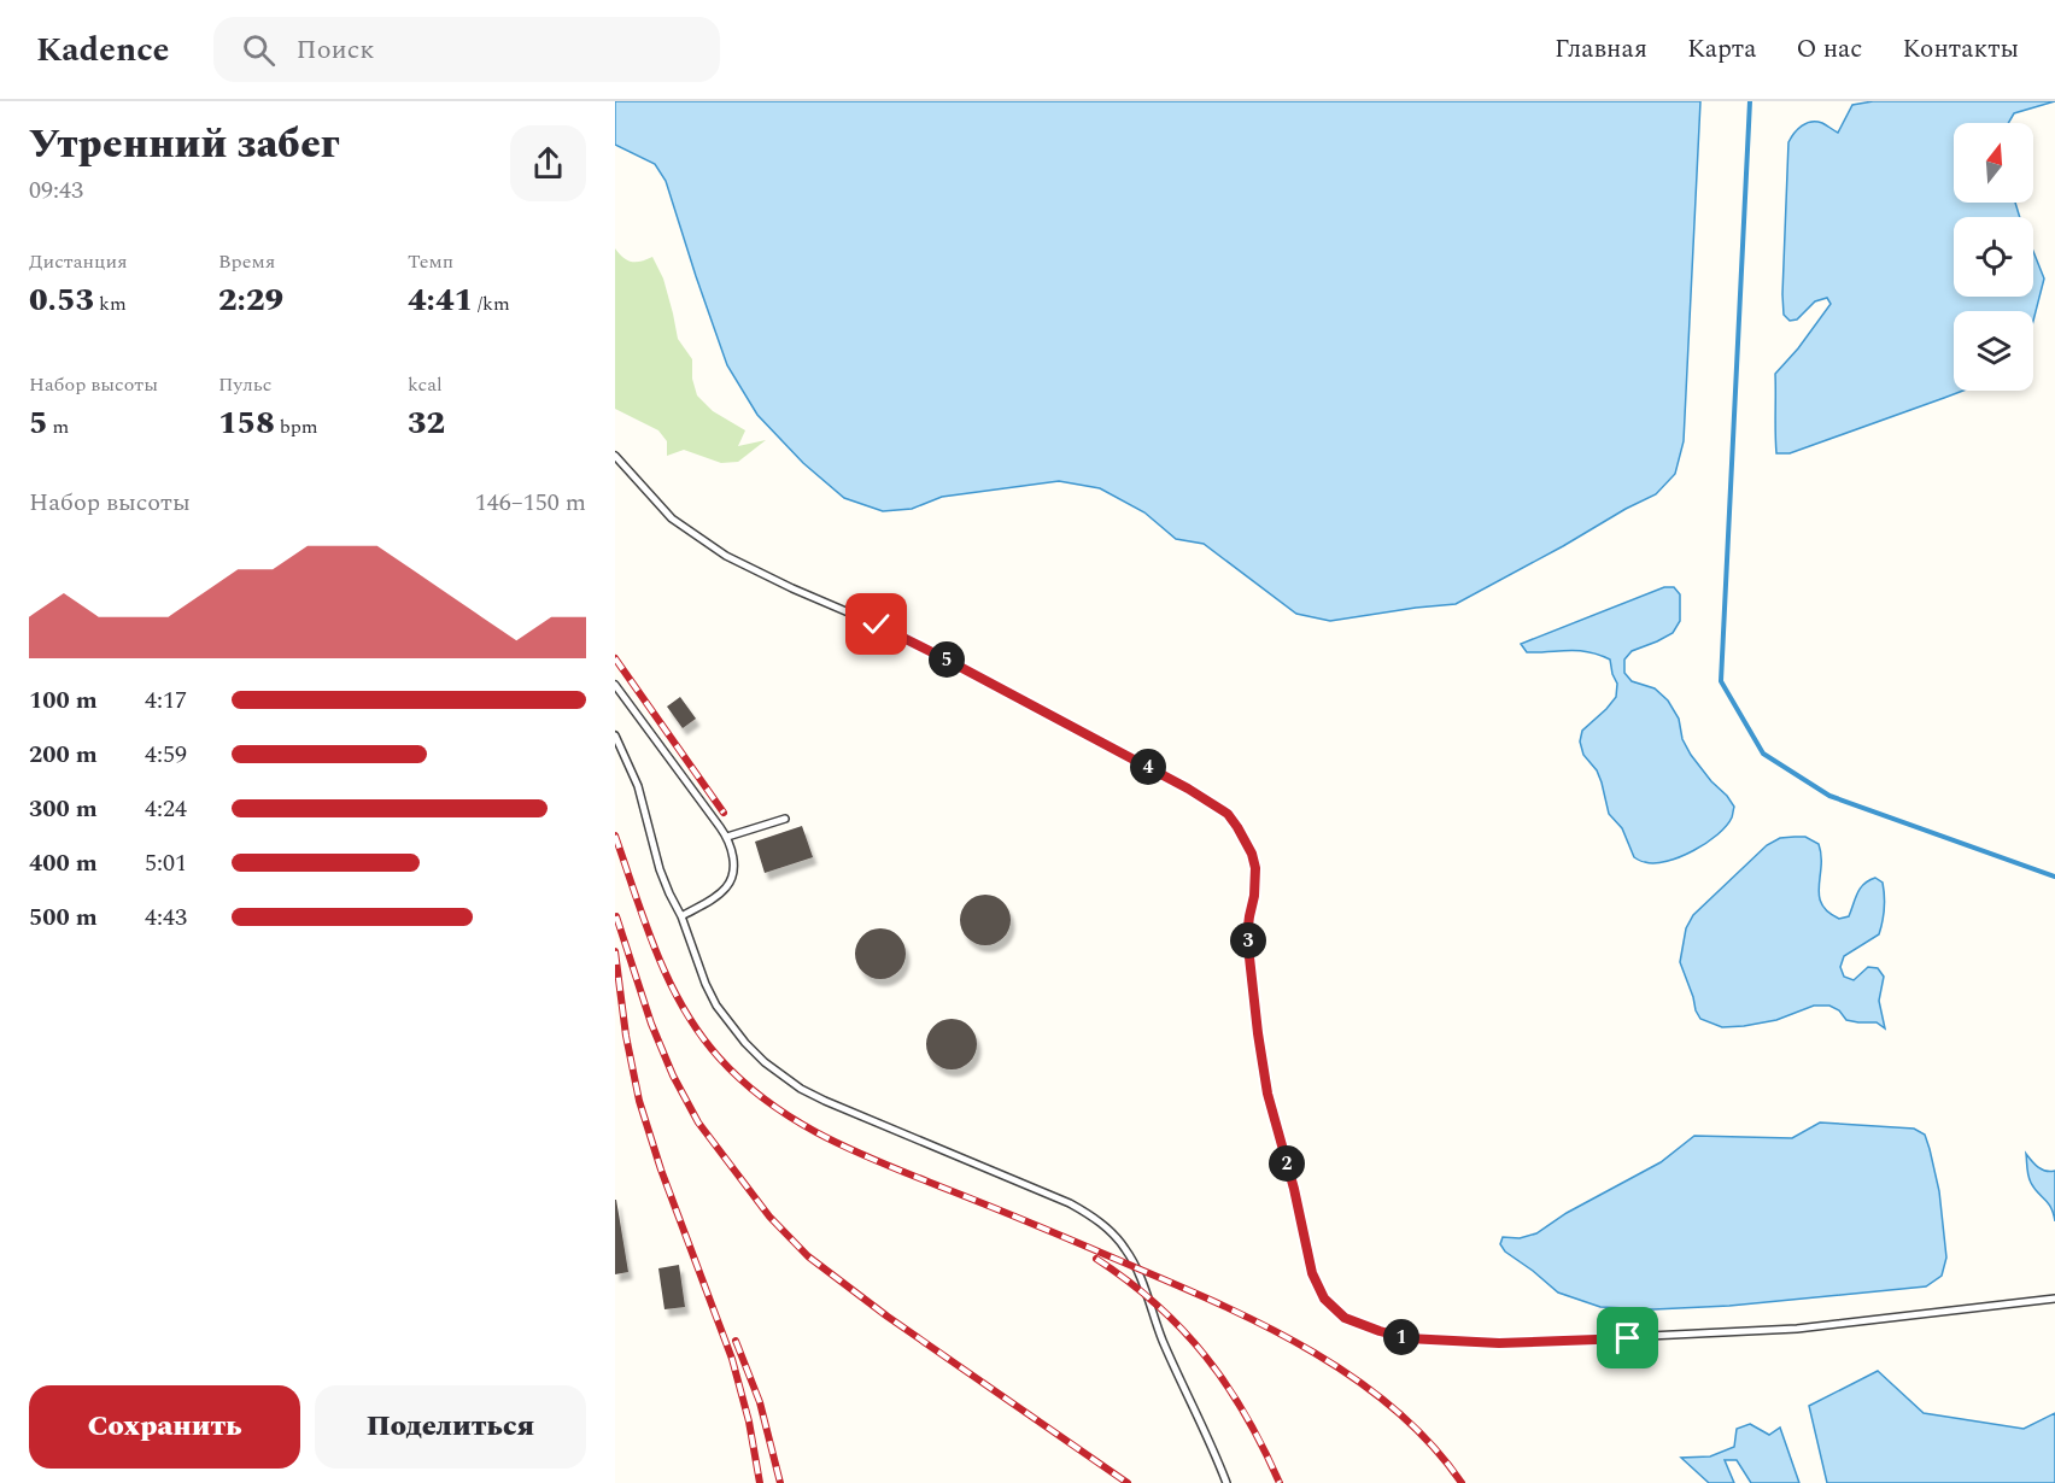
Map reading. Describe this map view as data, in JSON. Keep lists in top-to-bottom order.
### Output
{
  "north": "top",
  "page": {
    "header": "Kadence",
    "search": "Поиск",
    "nav": [
      "Главная",
      "Карта",
      "О нас",
      "Контакты"
    ],
    "heading": ["Утренний забег", "09:43"],
    "stats": [
      ["Дистанция", "0.53 km"],
      ["Время", "2:29"],
      ["Темп", "4:41 /km"],
      ["Набор высоты", "5 m"],
      ["Пульс", "158 bpm"],
      ["kcal", "32"]
    ],
    "chart": ["Набор высоты", "146–150 m"],
    "pins": [
      "5",
      "4",
      "3",
      "2",
      "1"
    ],
    "list": [
      {
        "name": "100 m",
        "note": "4:17"
      },
      {
        "name": "200 m",
        "note": "4:59"
      },
      {
        "name": "300 m",
        "note": "4:24"
      },
      {
        "name": "400 m",
        "note": "5:01"
      },
      {
        "name": "500 m",
        "note": "4:43"
      }
    ],
    "buttons": ["Сохранить", "Поделиться"]
  }
}
